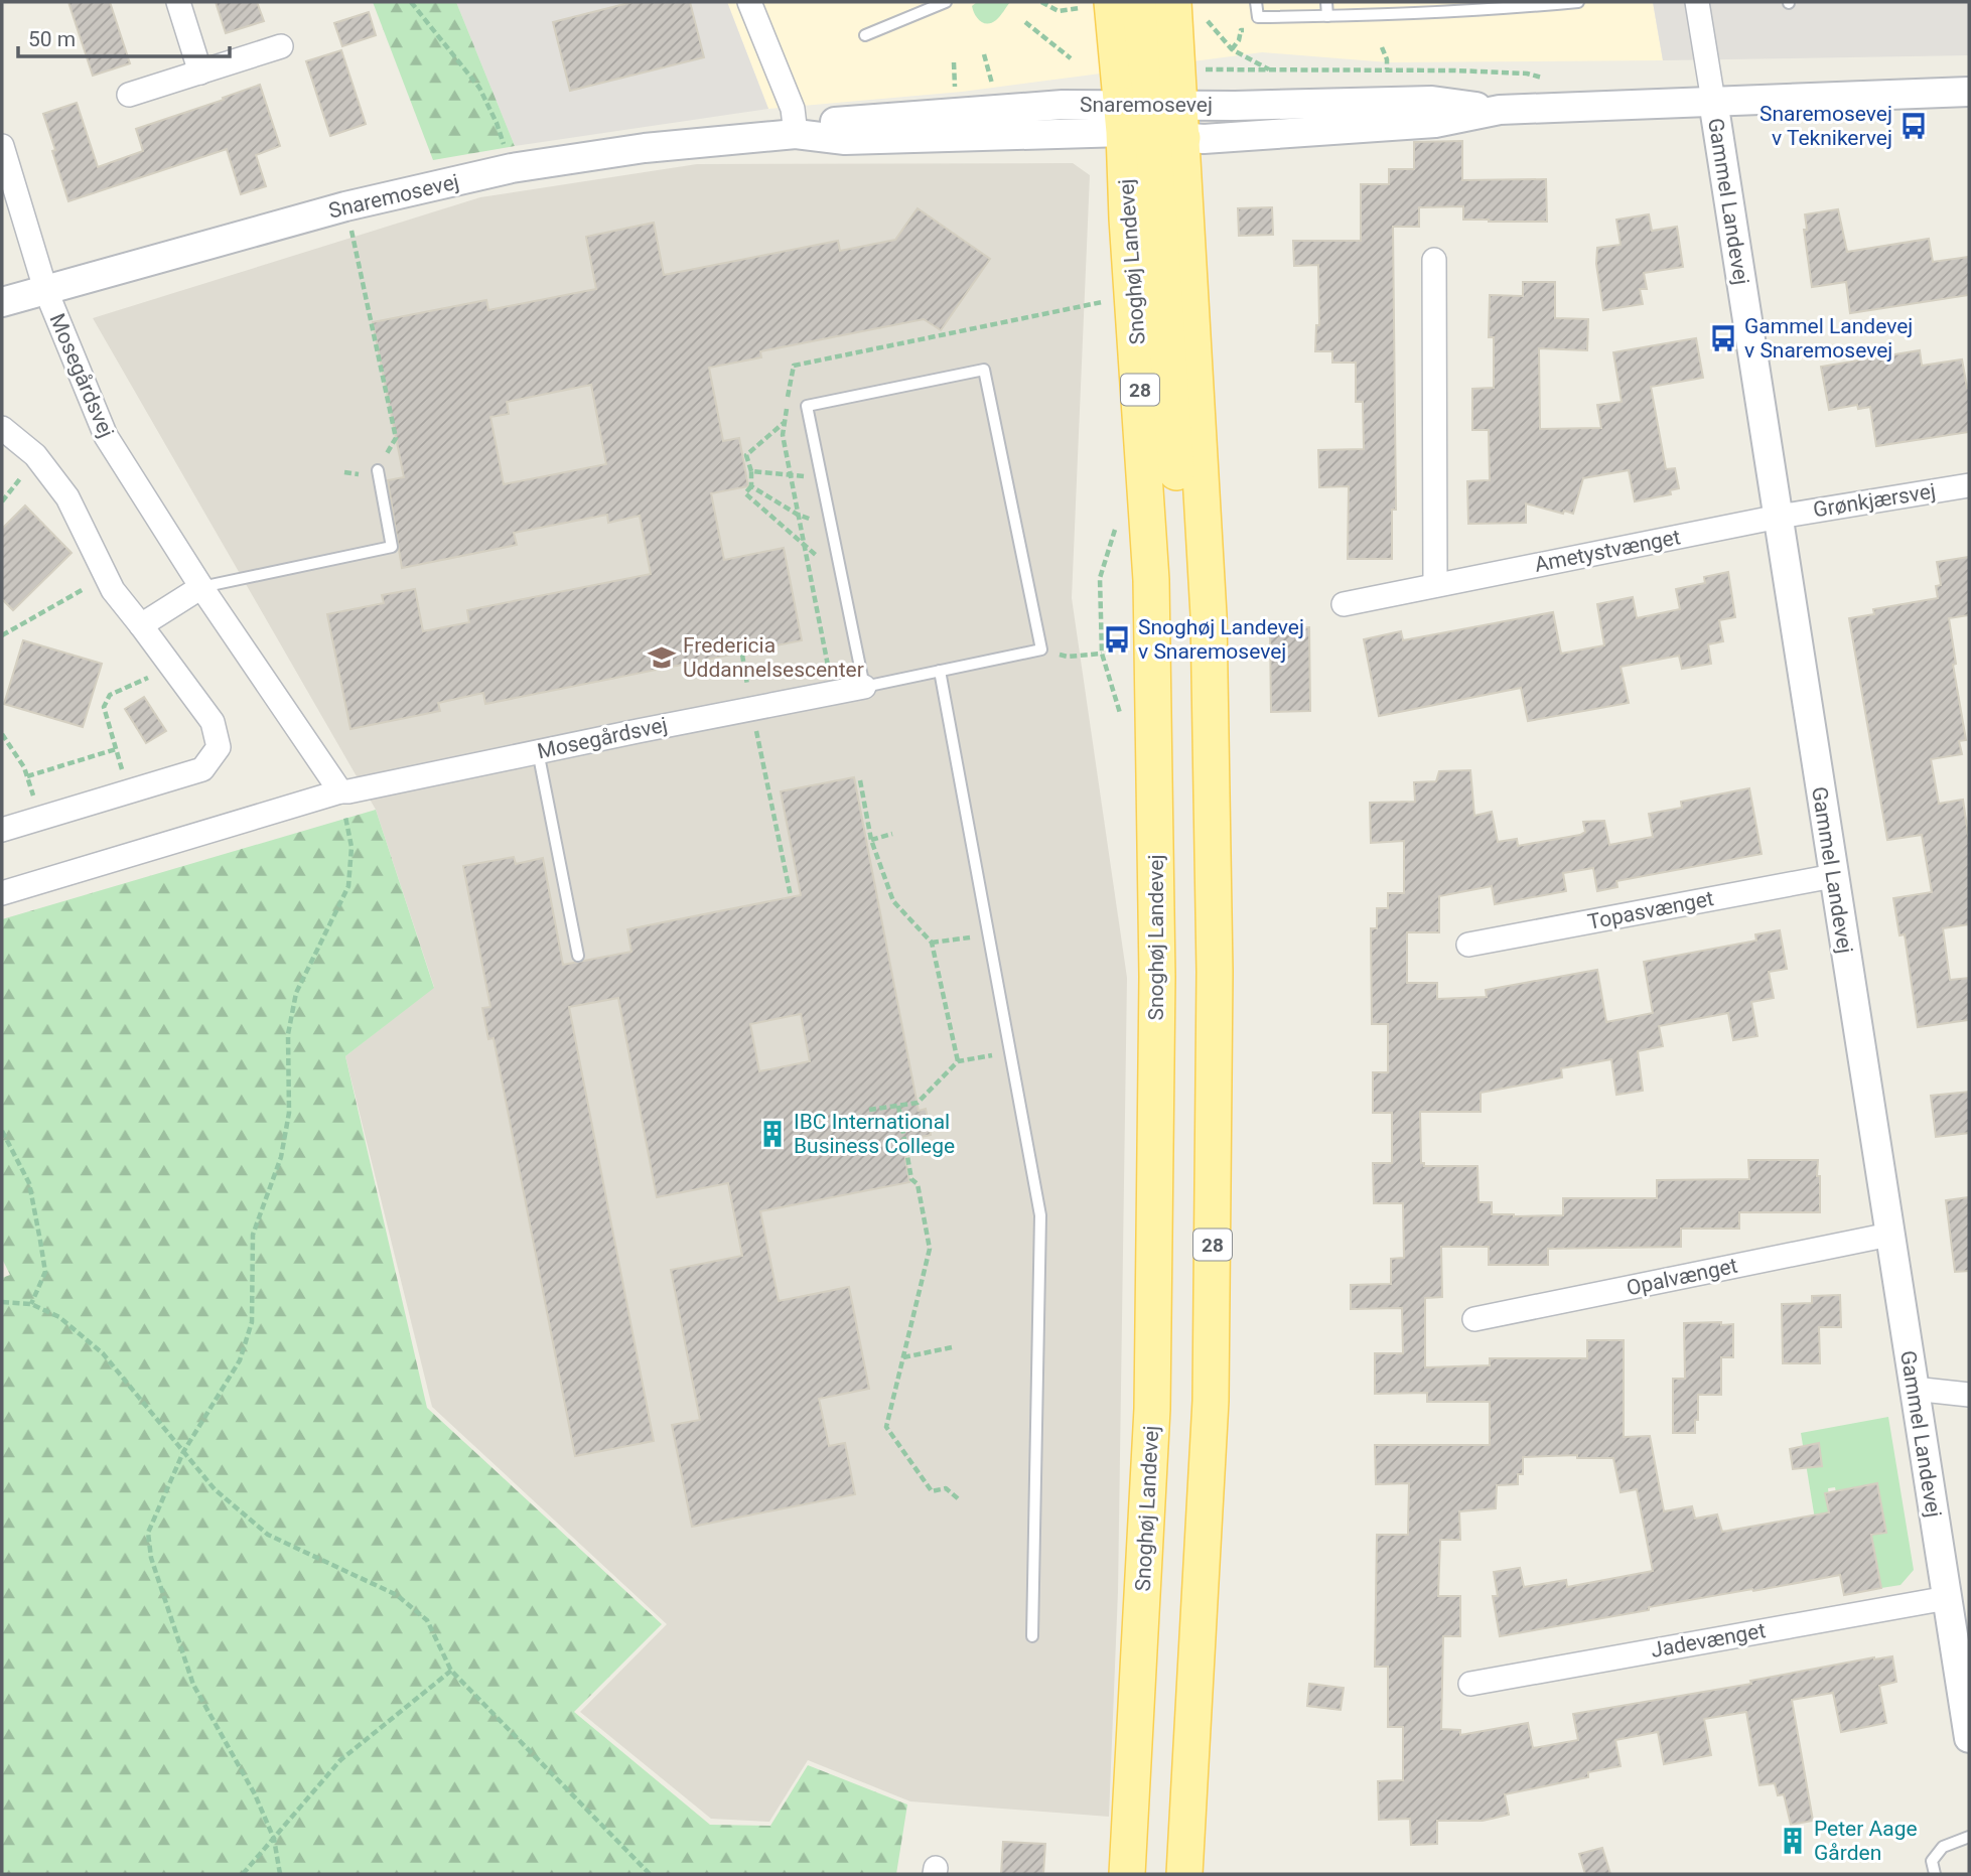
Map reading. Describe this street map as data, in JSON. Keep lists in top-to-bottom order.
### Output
{
  "streets": {
    "main road": ["Snoghøj Landevej", "28"],
    "street": [
      "Snaremosevej",
      "Gammel Landevej",
      "Mosegårdsvej",
      "Grønkjærsvej",
      "Ametystvænget",
      "Topasvænget",
      "Opalvænget",
      "Jadevænget"
    ]
  },
  "crossings": [
    ["Snaremosevej", "Gammel Landevej"],
    ["Snaremosevej", "Snoghøj Landevej"],
    ["Snaremosevej", "Mosegårdsvej"],
    ["Gammel Landevej", "Grønkjærsvej"],
    ["Gammel Landevej", "Ametystvænget"],
    ["Gammel Landevej", "Topasvænget"],
    ["Gammel Landevej", "Opalvænget"],
    ["Gammel Landevej", "Jadevænget"],
    ["Grønkjærsvej", "Ametystvænget"]
  ],
  "places": {
    "bus stop": ["Snaremosevej v Teknikervej", "Gammel Landevej v Snaremosevej", "Snoghøj Landevej v Snaremosevej"],
    "school or university": ["Fredericia Uddannelsescenter"],
    "building": ["IBC International Business College", "Peter Aage Gården"]
  },
  "scale_bar": "50 m"
}
